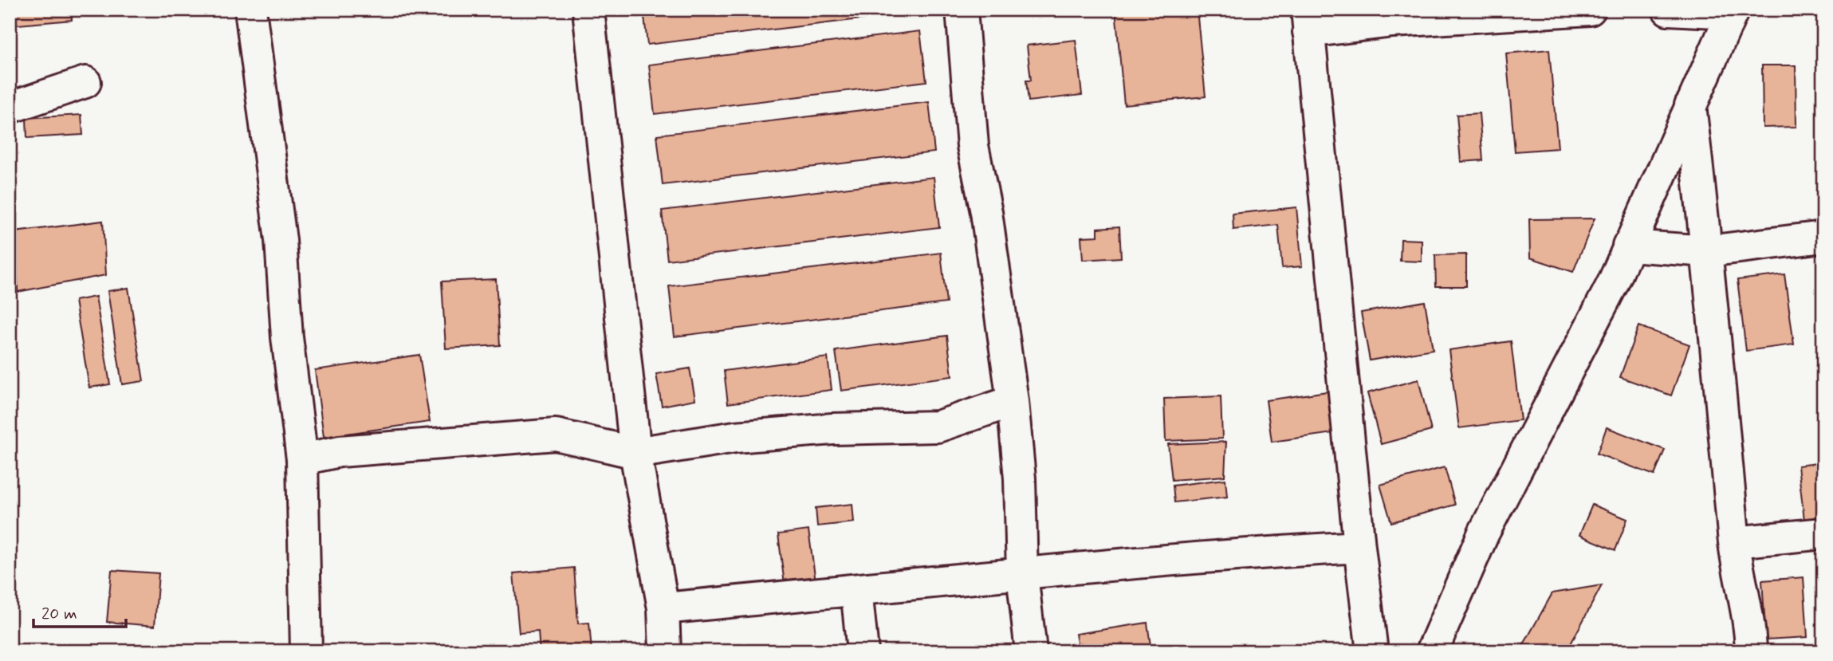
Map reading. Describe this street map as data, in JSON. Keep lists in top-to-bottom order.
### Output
{
  "scale_bar": "20 m"
}
